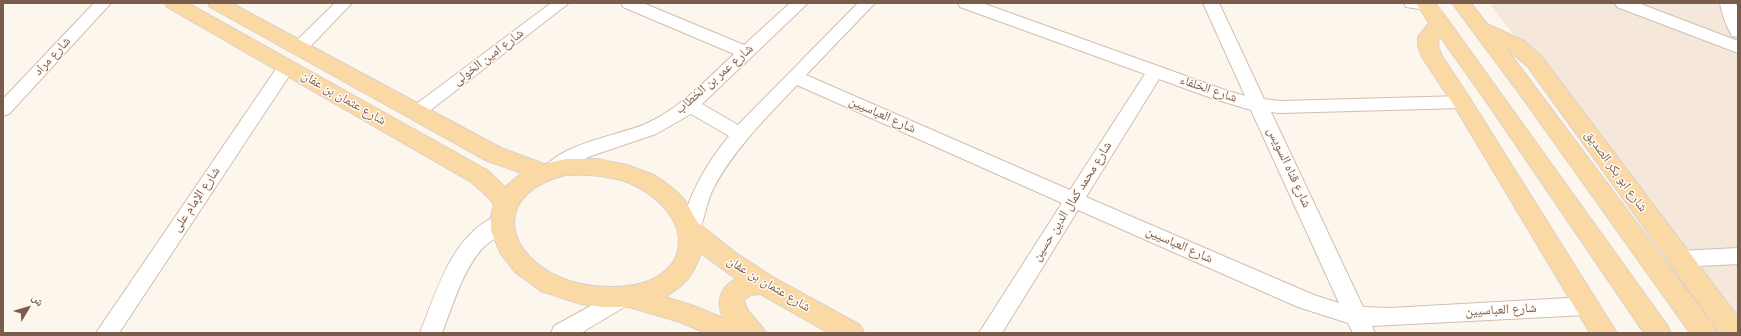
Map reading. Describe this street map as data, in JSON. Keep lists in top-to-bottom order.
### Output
{
  "streets": {
    "main road": ["شارع عثمان بن عفان", "شارع ابو بكر الصديق"],
    "street": [
      "شارع مراد",
      "شارع امين الخولى",
      "شارع عمر بن الخطاب",
      "شارع الخلفاء",
      "شارع العباسيين",
      "شارع قناه السويس",
      "شارع الإمام على",
      "شارع محمد كمال الدين حسين"
    ]
  },
  "crossings": [
    ["شارع امين الخولى", "شارع عثمان بن عفان"],
    ["شارع عمر بن الخطاب", "شارع عثمان بن عفان"],
    ["شارع الخلفاء", "شارع قناه السويس"],
    ["شارع الخلفاء", "شارع محمد كمال الدين حسين"],
    ["شارع عثمان بن عفان", "شارع الإمام على"],
    ["شارع العباسيين", "شارع قناه السويس"],
    ["شارع العباسيين", "شارع محمد كمال الدين حسين"]
  ],
  "north": "top right"
}
